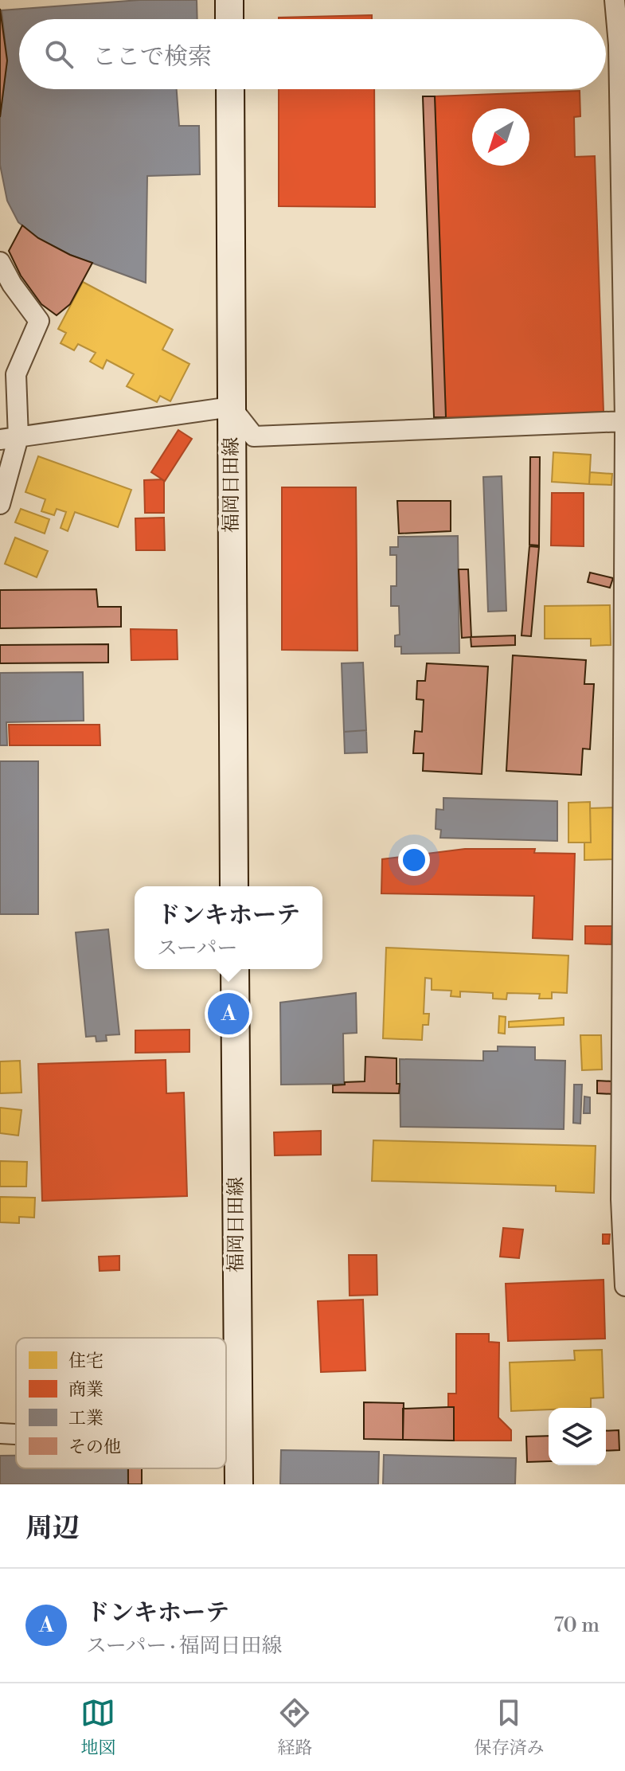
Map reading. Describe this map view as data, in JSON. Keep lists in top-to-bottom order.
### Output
{
  "streets": {
    "main road": ["福岡日田線"]
  },
  "legend": [
    "住宅",
    "商業",
    "工業",
    "その他"
  ],
  "north": "bottom left",
  "page": {
    "search": "ここで検索",
    "popup": ["ドンキホーテ", "スーパー"],
    "pins": "A",
    "heading": "周辺",
    "list": [
      {
        "mark": "A",
        "name": "ドンキホーテ",
        "note": "スーパー · 福岡日田線",
        "value": "70 m"
      }
    ],
    "nav": ["地図", "経路", "保存済み"]
  }
}
